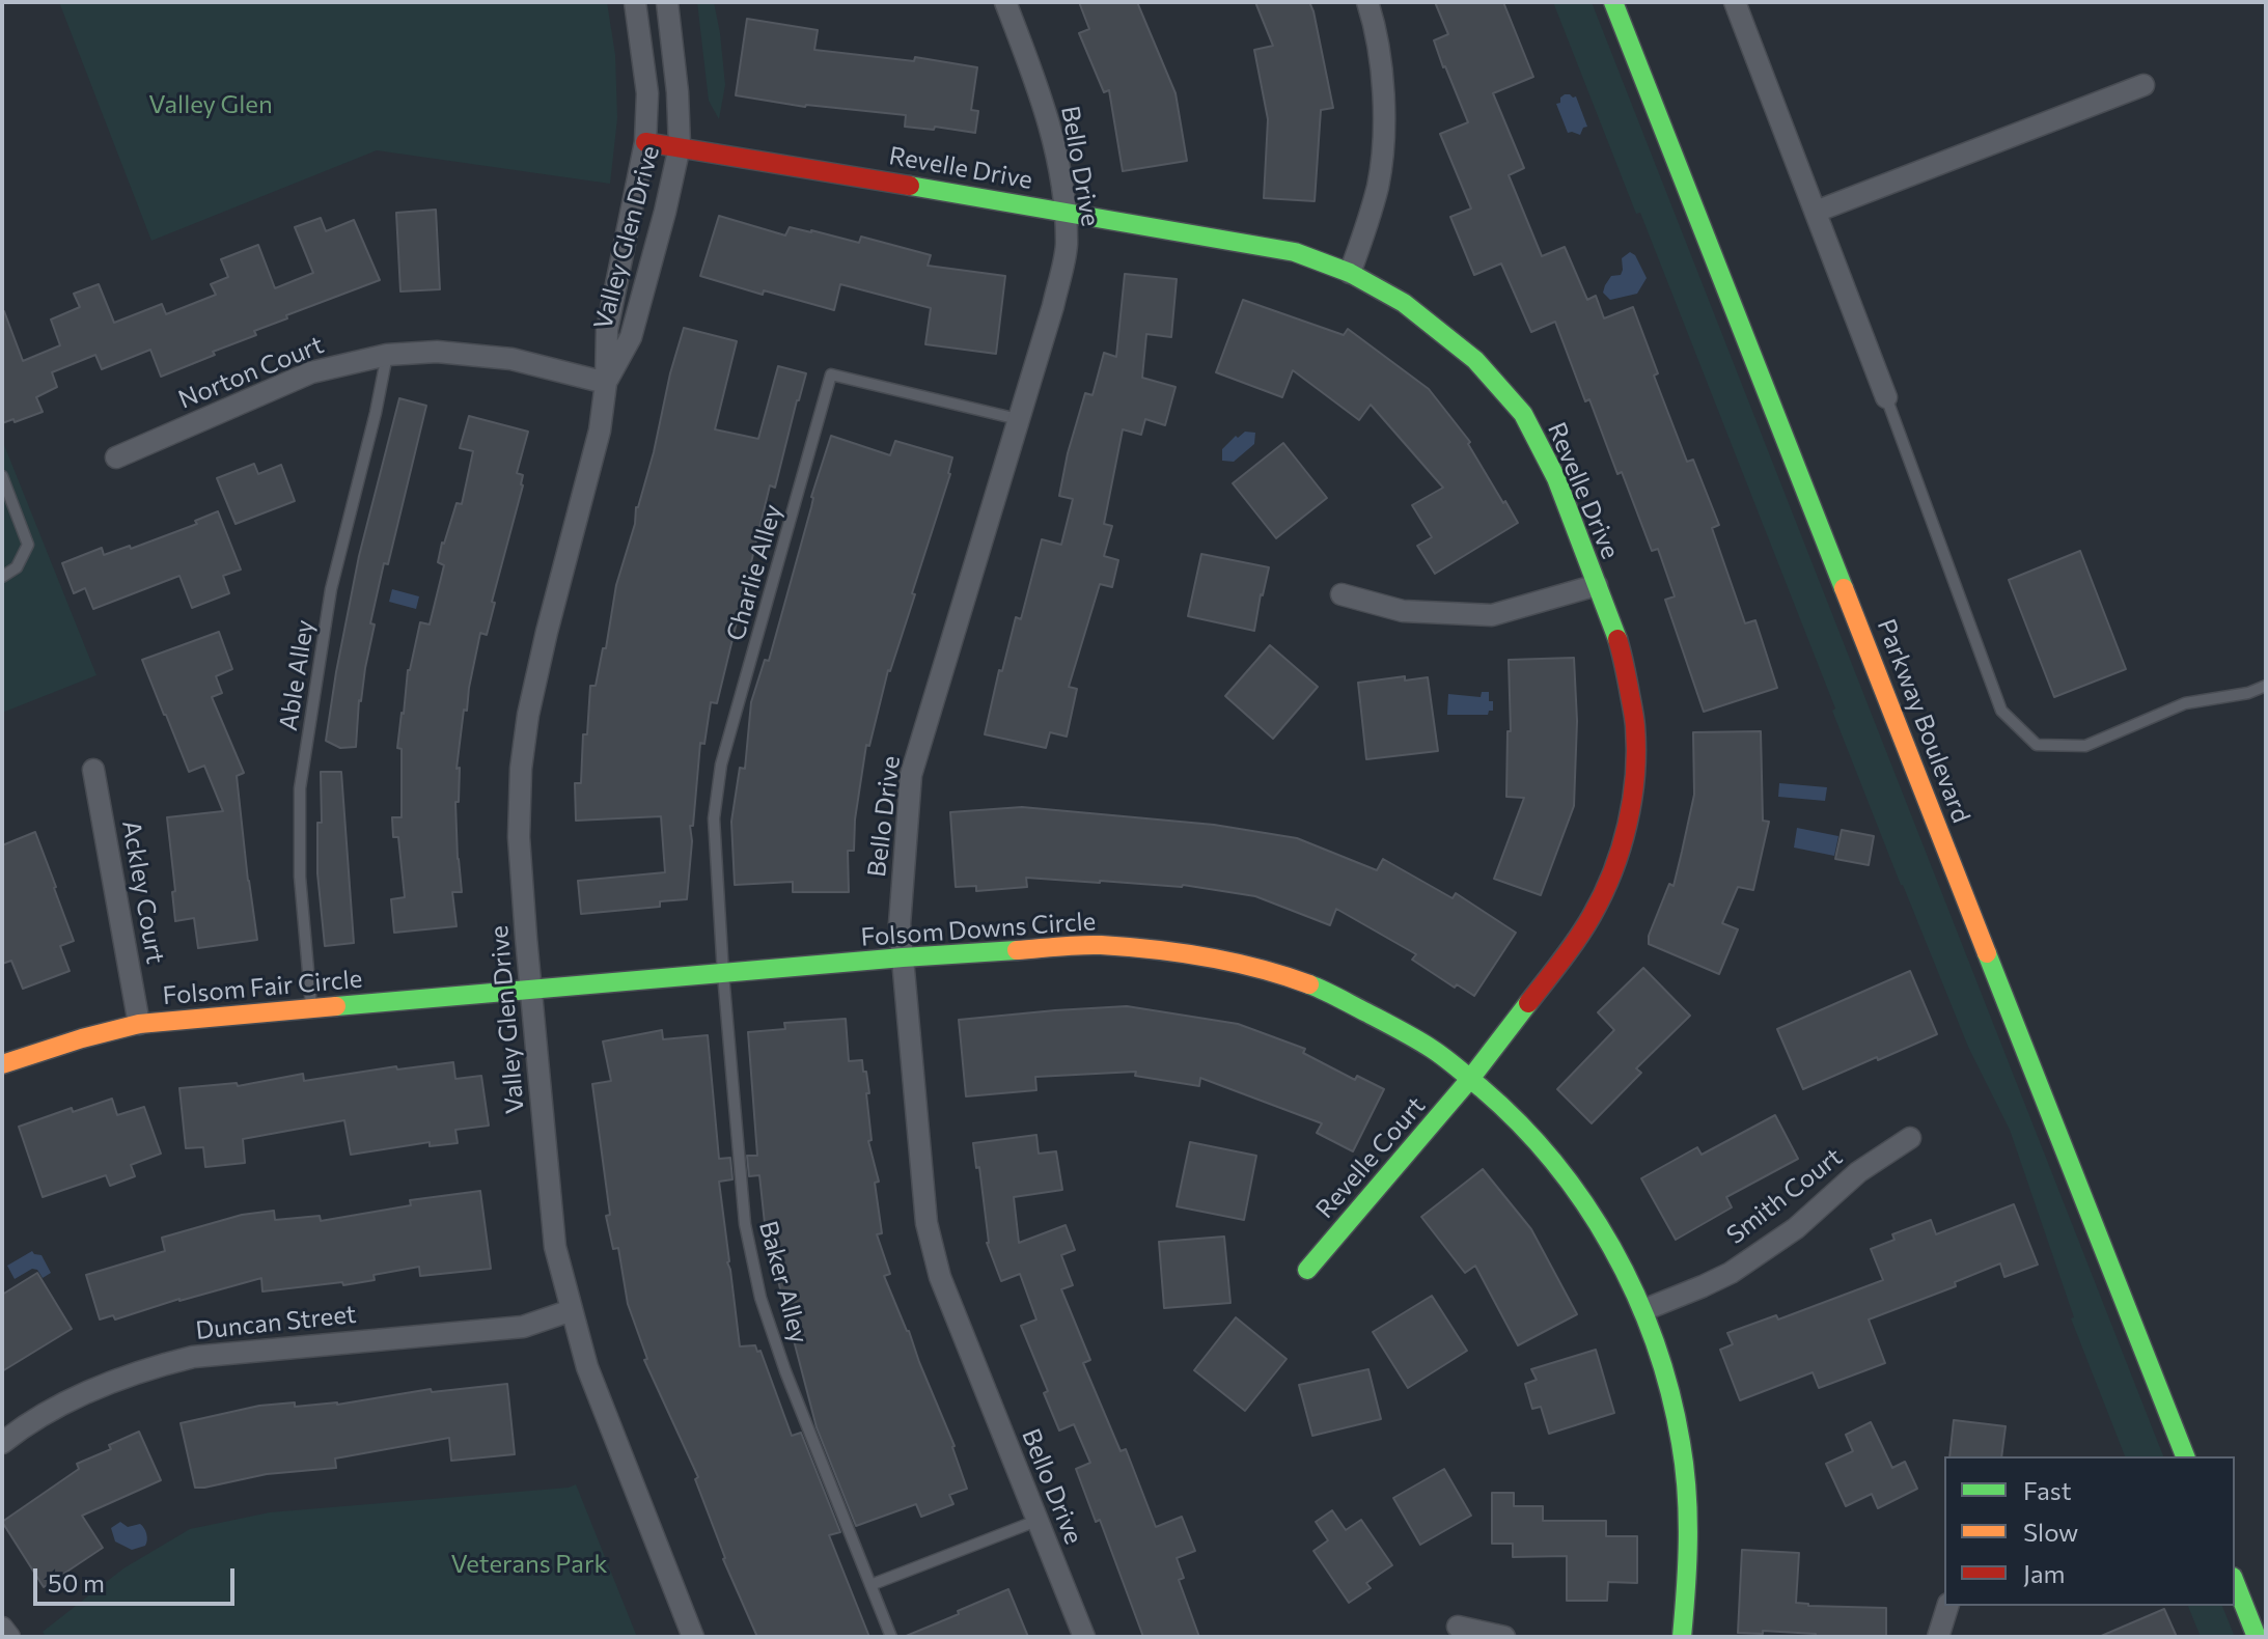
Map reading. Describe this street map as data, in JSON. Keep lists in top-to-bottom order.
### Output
{
  "streets": {
    "street": [
      "Bello Drive",
      "Revelle Drive",
      "Valley Glen Drive",
      "Norton Court",
      "Parkway Boulevard",
      "Ackley Court",
      "Folsom Downs Circle",
      "Folsom Fair Circle",
      "Revelle Court",
      "Smith Court",
      "Duncan Street"
    ],
    "lane": ["Charlie Alley", "Able Alley", "Baker Alley"]
  },
  "crossings": [
    ["Bello Drive", "Revelle Drive"],
    ["Bello Drive", "Charlie Alley"],
    ["Bello Drive", "Folsom Downs Circle"],
    ["Revelle Drive", "Valley Glen Drive"],
    ["Revelle Drive", "Folsom Downs Circle"],
    ["Revelle Drive", "Revelle Court"],
    ["Valley Glen Drive", "Norton Court"],
    ["Valley Glen Drive", "Folsom Downs Circle"],
    ["Valley Glen Drive", "Folsom Fair Circle"],
    ["Valley Glen Drive", "Duncan Street"],
    ["Norton Court", "Able Alley"],
    ["Charlie Alley", "Folsom Downs Circle"],
    ["Charlie Alley", "Baker Alley"],
    ["Able Alley", "Folsom Fair Circle"],
    ["Ackley Court", "Folsom Fair Circle"],
    ["Folsom Downs Circle", "Folsom Fair Circle"],
    ["Folsom Downs Circle", "Revelle Court"],
    ["Folsom Downs Circle", "Smith Court"],
    ["Folsom Downs Circle", "Baker Alley"]
  ],
  "parks": ["Valley Glen", "Veterans Park"],
  "legend": ["Fast", "Slow", "Jam"],
  "scale_bar": "50 m"
}
